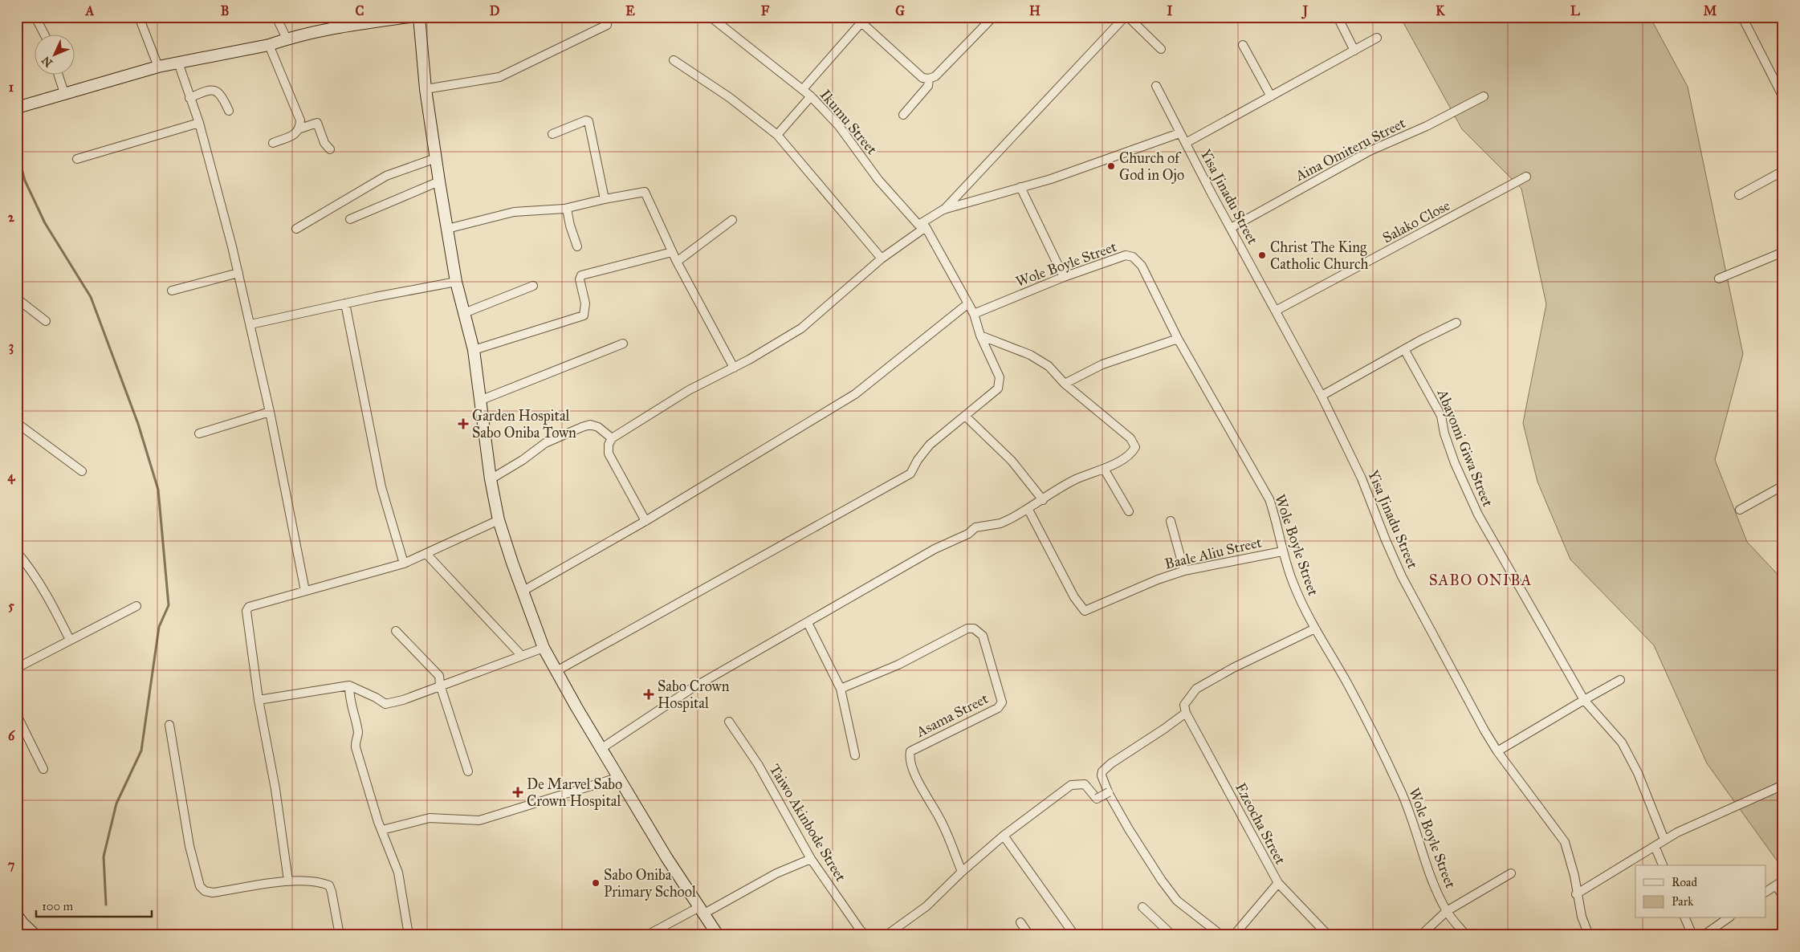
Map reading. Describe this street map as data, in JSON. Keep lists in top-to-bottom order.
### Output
{
  "streets": {
    "street": [
      "Ikumu Street",
      "Aina Omiteru Street",
      "Yisa Jinadu Street",
      "Salako Close",
      "Wole Boyle Street",
      "Abayomi Giwa Street",
      "Baale Aliu Street",
      "Asama Street",
      "Taiwo Akinbode Street",
      "Ezeocha Street"
    ]
  },
  "crossings": [
    ["Ikumu Street", "Wole Boyle Street"],
    ["Aina Omiteru Street", "Yisa Jinadu Street"],
    ["Yisa Jinadu Street", "Salako Close"],
    ["Wole Boyle Street", "Baale Aliu Street"]
  ],
  "districts": ["SABO ONIBA"],
  "places": {
    "other": ["Church of God in Ojo", "Christ The King Catholic Church", "Sabo Oniba Primary School"],
    "health": ["Garden Hospital Sabo Oniba Town", "Sabo Crown Hospital", "De Marvel Sabo Crown Hospital"]
  },
  "legend": ["Road", "Park"],
  "scale_bar": "100 m",
  "north": "bottom left",
  "grid": {
    "columns": [
      "A",
      "B",
      "C",
      "D",
      "E",
      "F",
      "G",
      "H",
      "I",
      "J",
      "K",
      "L",
      "M"
    ],
    "rows": [
      "1",
      "2",
      "3",
      "4",
      "5",
      "6",
      "7"
    ]
  }
}
